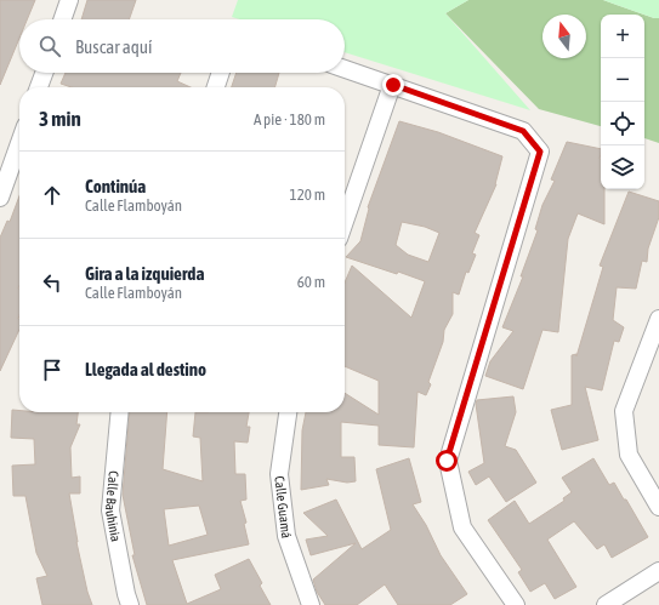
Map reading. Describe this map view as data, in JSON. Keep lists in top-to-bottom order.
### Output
{
  "streets": {
    "street": ["Calle Bauhinia", "Calle Guamá"]
  },
  "north": "top",
  "page": {
    "map_buttons": ["+", "−"],
    "search": "Buscar aquí",
    "heading": ["3 min", "A pie · 180 m"],
    "list": [
      ["Continúa", "Calle Flamboyán", "120 m"],
      ["Gira a la izquierda", "Calle Flamboyán", "60 m"],
      "Llegada al destino"
    ]
  }
}
